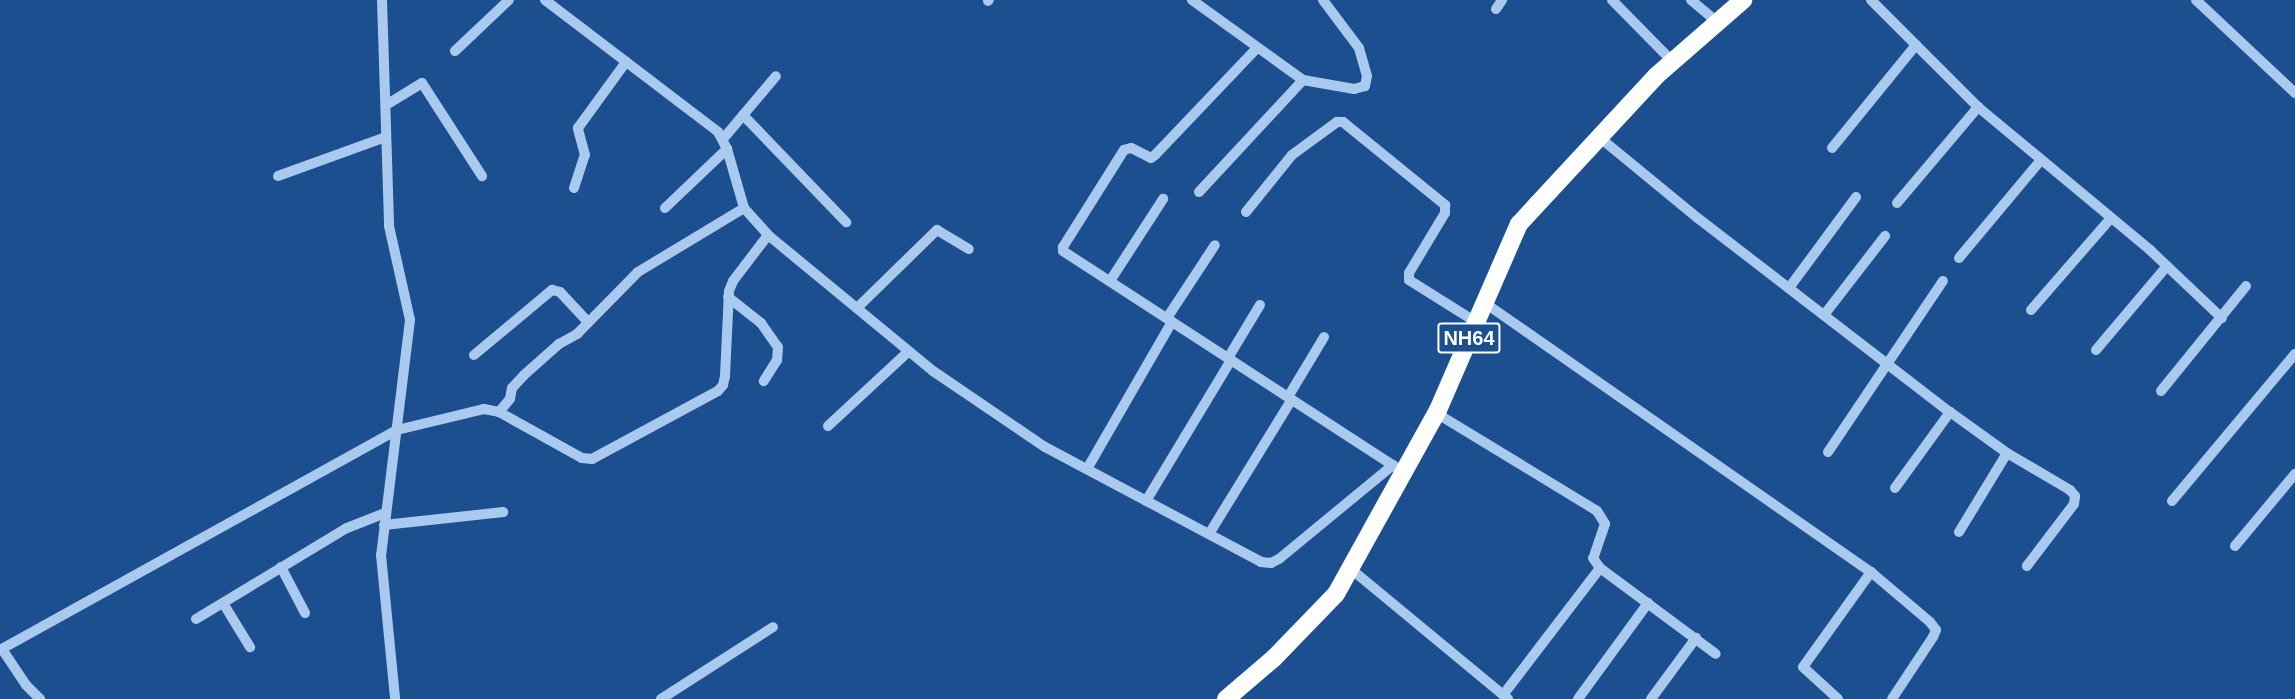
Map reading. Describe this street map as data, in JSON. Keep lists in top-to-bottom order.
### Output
{
  "streets": {
    "highway": ["NH64"]
  }
}
